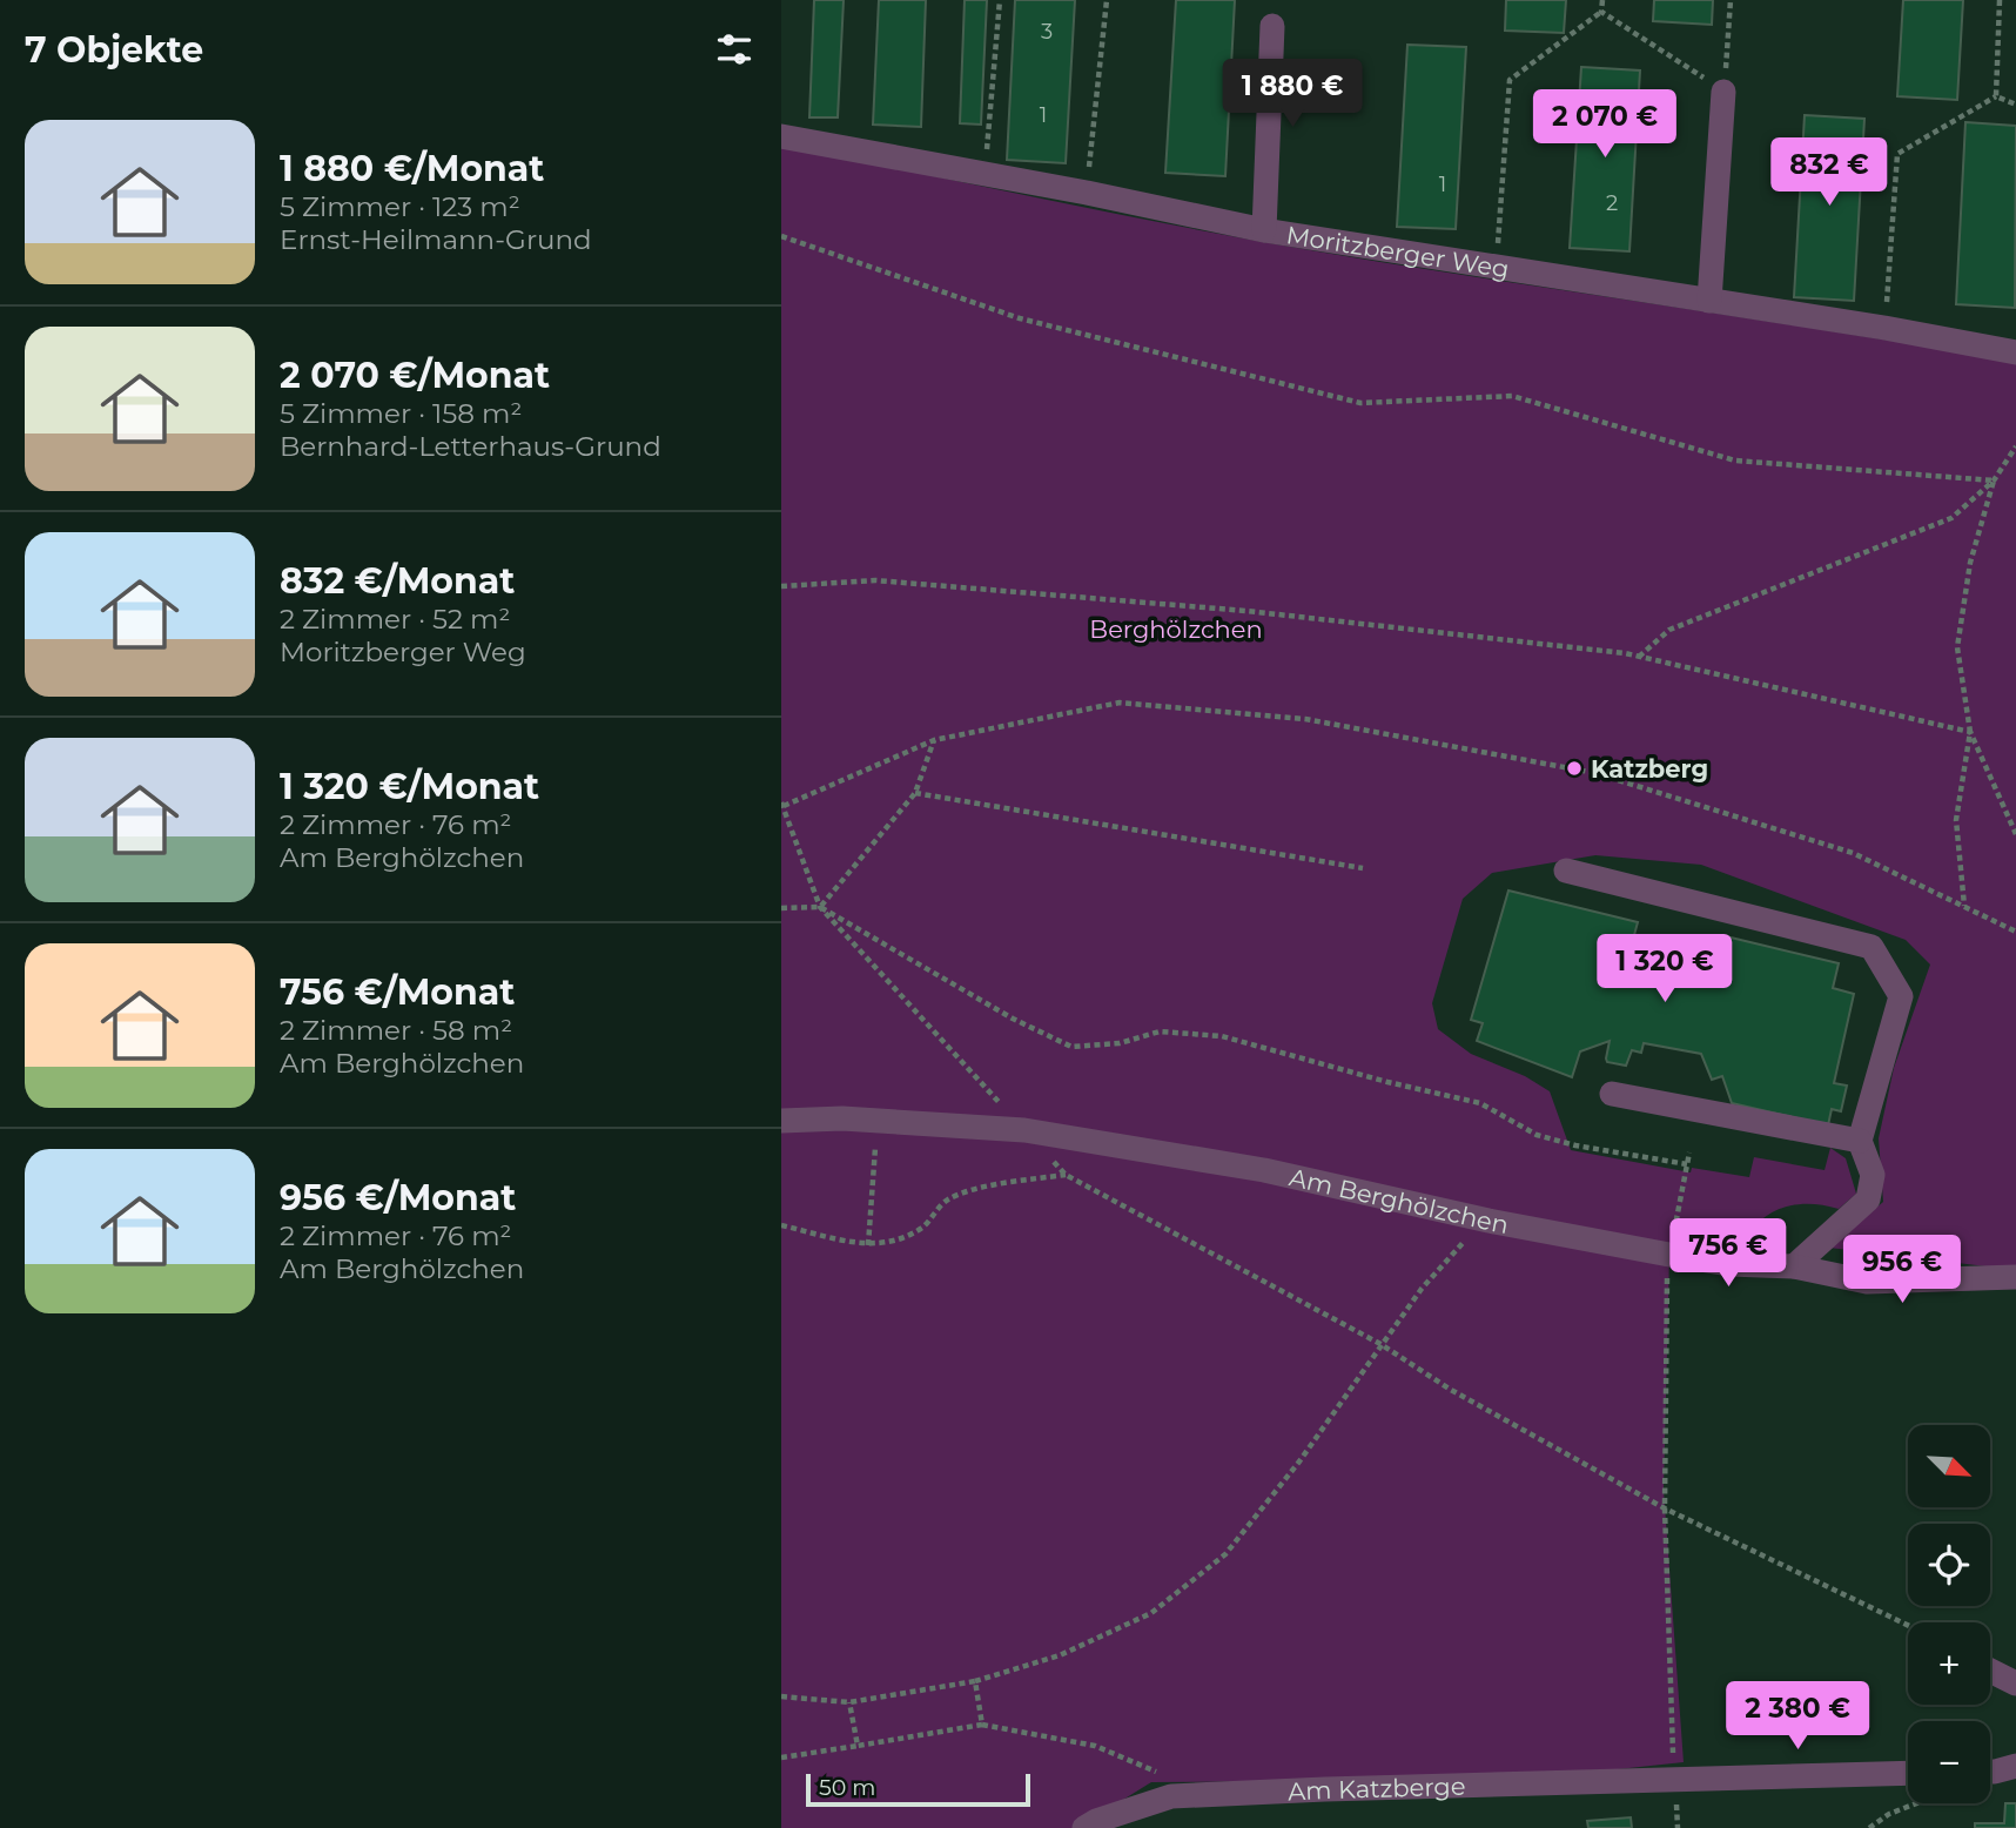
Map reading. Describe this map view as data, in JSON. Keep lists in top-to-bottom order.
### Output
{
  "streets": {
    "street": ["Moritzberger Weg", "Am Berghölzchen", "Am Katzberge"]
  },
  "parks": ["Berghölzchen"],
  "places": ["Katzberg"],
  "house_numbers": [
    "3",
    "1",
    "1",
    "2"
  ],
  "scale_bar": "50 m",
  "north": "bottom right",
  "page": {
    "heading": "7 Objekte",
    "price": [
      "1 880 €",
      "2 070 €",
      "832 €",
      "1 320 €",
      "756 €",
      "956 €",
      "2 380 €"
    ],
    "list": [
      {
        "name": "1 880 €/Monat",
        "note": "5 Zimmer · 123 m² · Ernst-Heilmann-Grund"
      },
      {
        "name": "2 070 €/Monat",
        "note": "5 Zimmer · 158 m² · Bernhard-Letterhaus-Grund"
      },
      {
        "name": "832 €/Monat",
        "note": "2 Zimmer · 52 m² · Moritzberger Weg"
      },
      {
        "name": "1 320 €/Monat",
        "note": "2 Zimmer · 76 m² · Am Berghölzchen"
      },
      {
        "name": "756 €/Monat",
        "note": "2 Zimmer · 58 m² · Am Berghölzchen"
      },
      {
        "name": "956 €/Monat",
        "note": "2 Zimmer · 76 m² · Am Berghölzchen"
      }
    ],
    "map_buttons": ["+", "−"],
    "scale": "50 m"
  }
}
